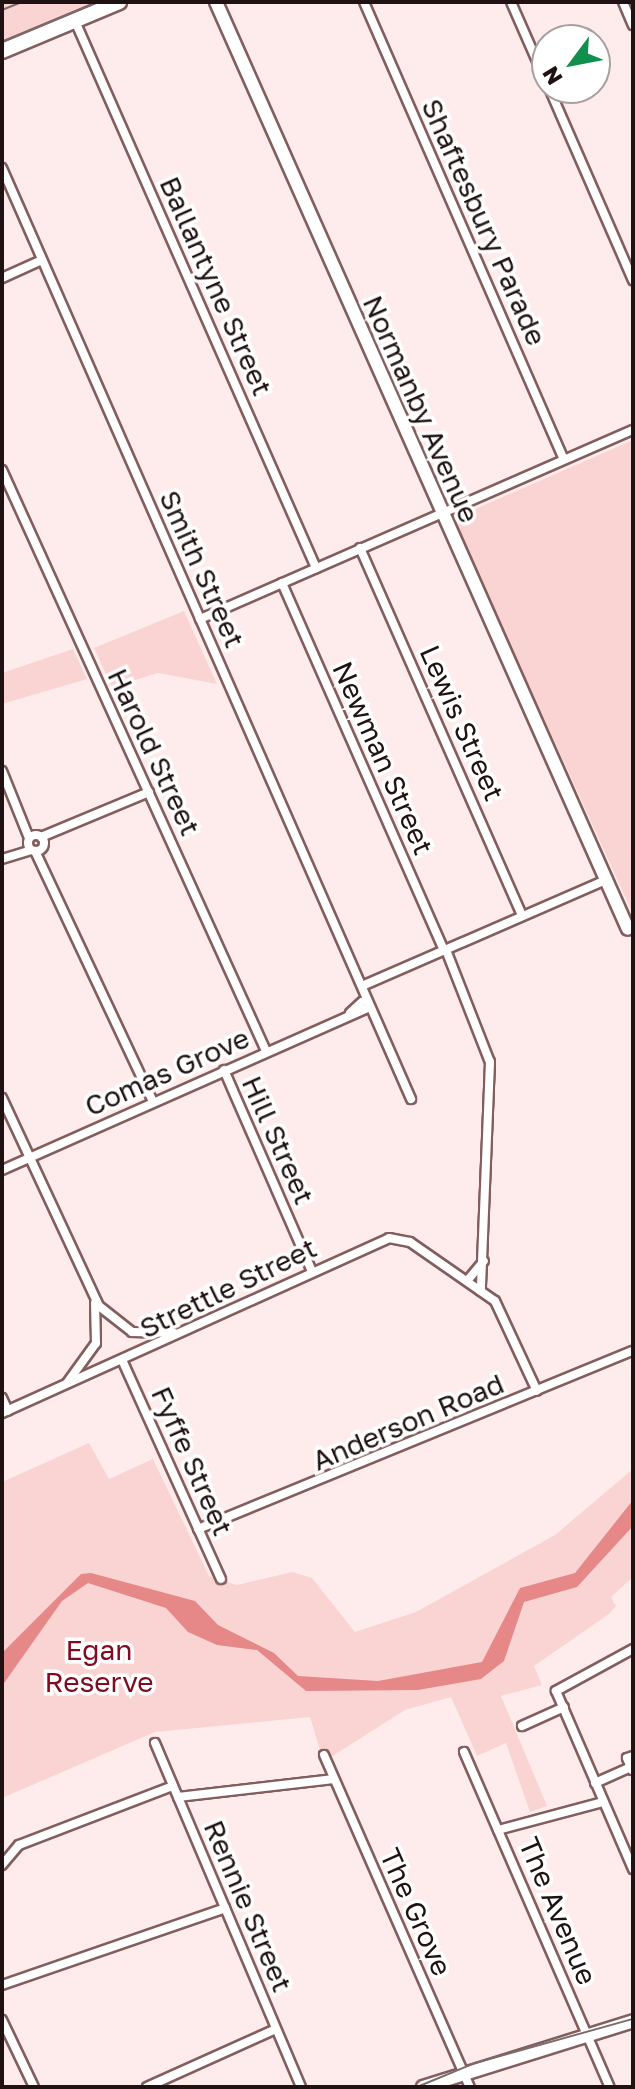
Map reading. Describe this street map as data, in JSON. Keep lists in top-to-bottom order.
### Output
{
  "streets": {
    "main road": ["Normanby Avenue"],
    "street": [
      "Shaftesbury Parade",
      "Ballantyne Street",
      "Smith Street",
      "Lewis Street",
      "Harold Street",
      "Newman Street",
      "Comas Grove",
      "Hill Street",
      "Strettle Street",
      "Anderson Road",
      "Fyffe Street",
      "Rennie Street",
      "The Avenue",
      "The Grove"
    ]
  },
  "crossings": [
    ["Smith Street", "Comas Grove"],
    ["Harold Street", "Comas Grove"],
    ["Comas Grove", "Hill Street"],
    ["Hill Street", "Strettle Street"],
    ["Strettle Street", "Fyffe Street"],
    ["Anderson Road", "Fyffe Street"]
  ],
  "parks": ["Egan Reserve"],
  "north": "bottom left"
}
